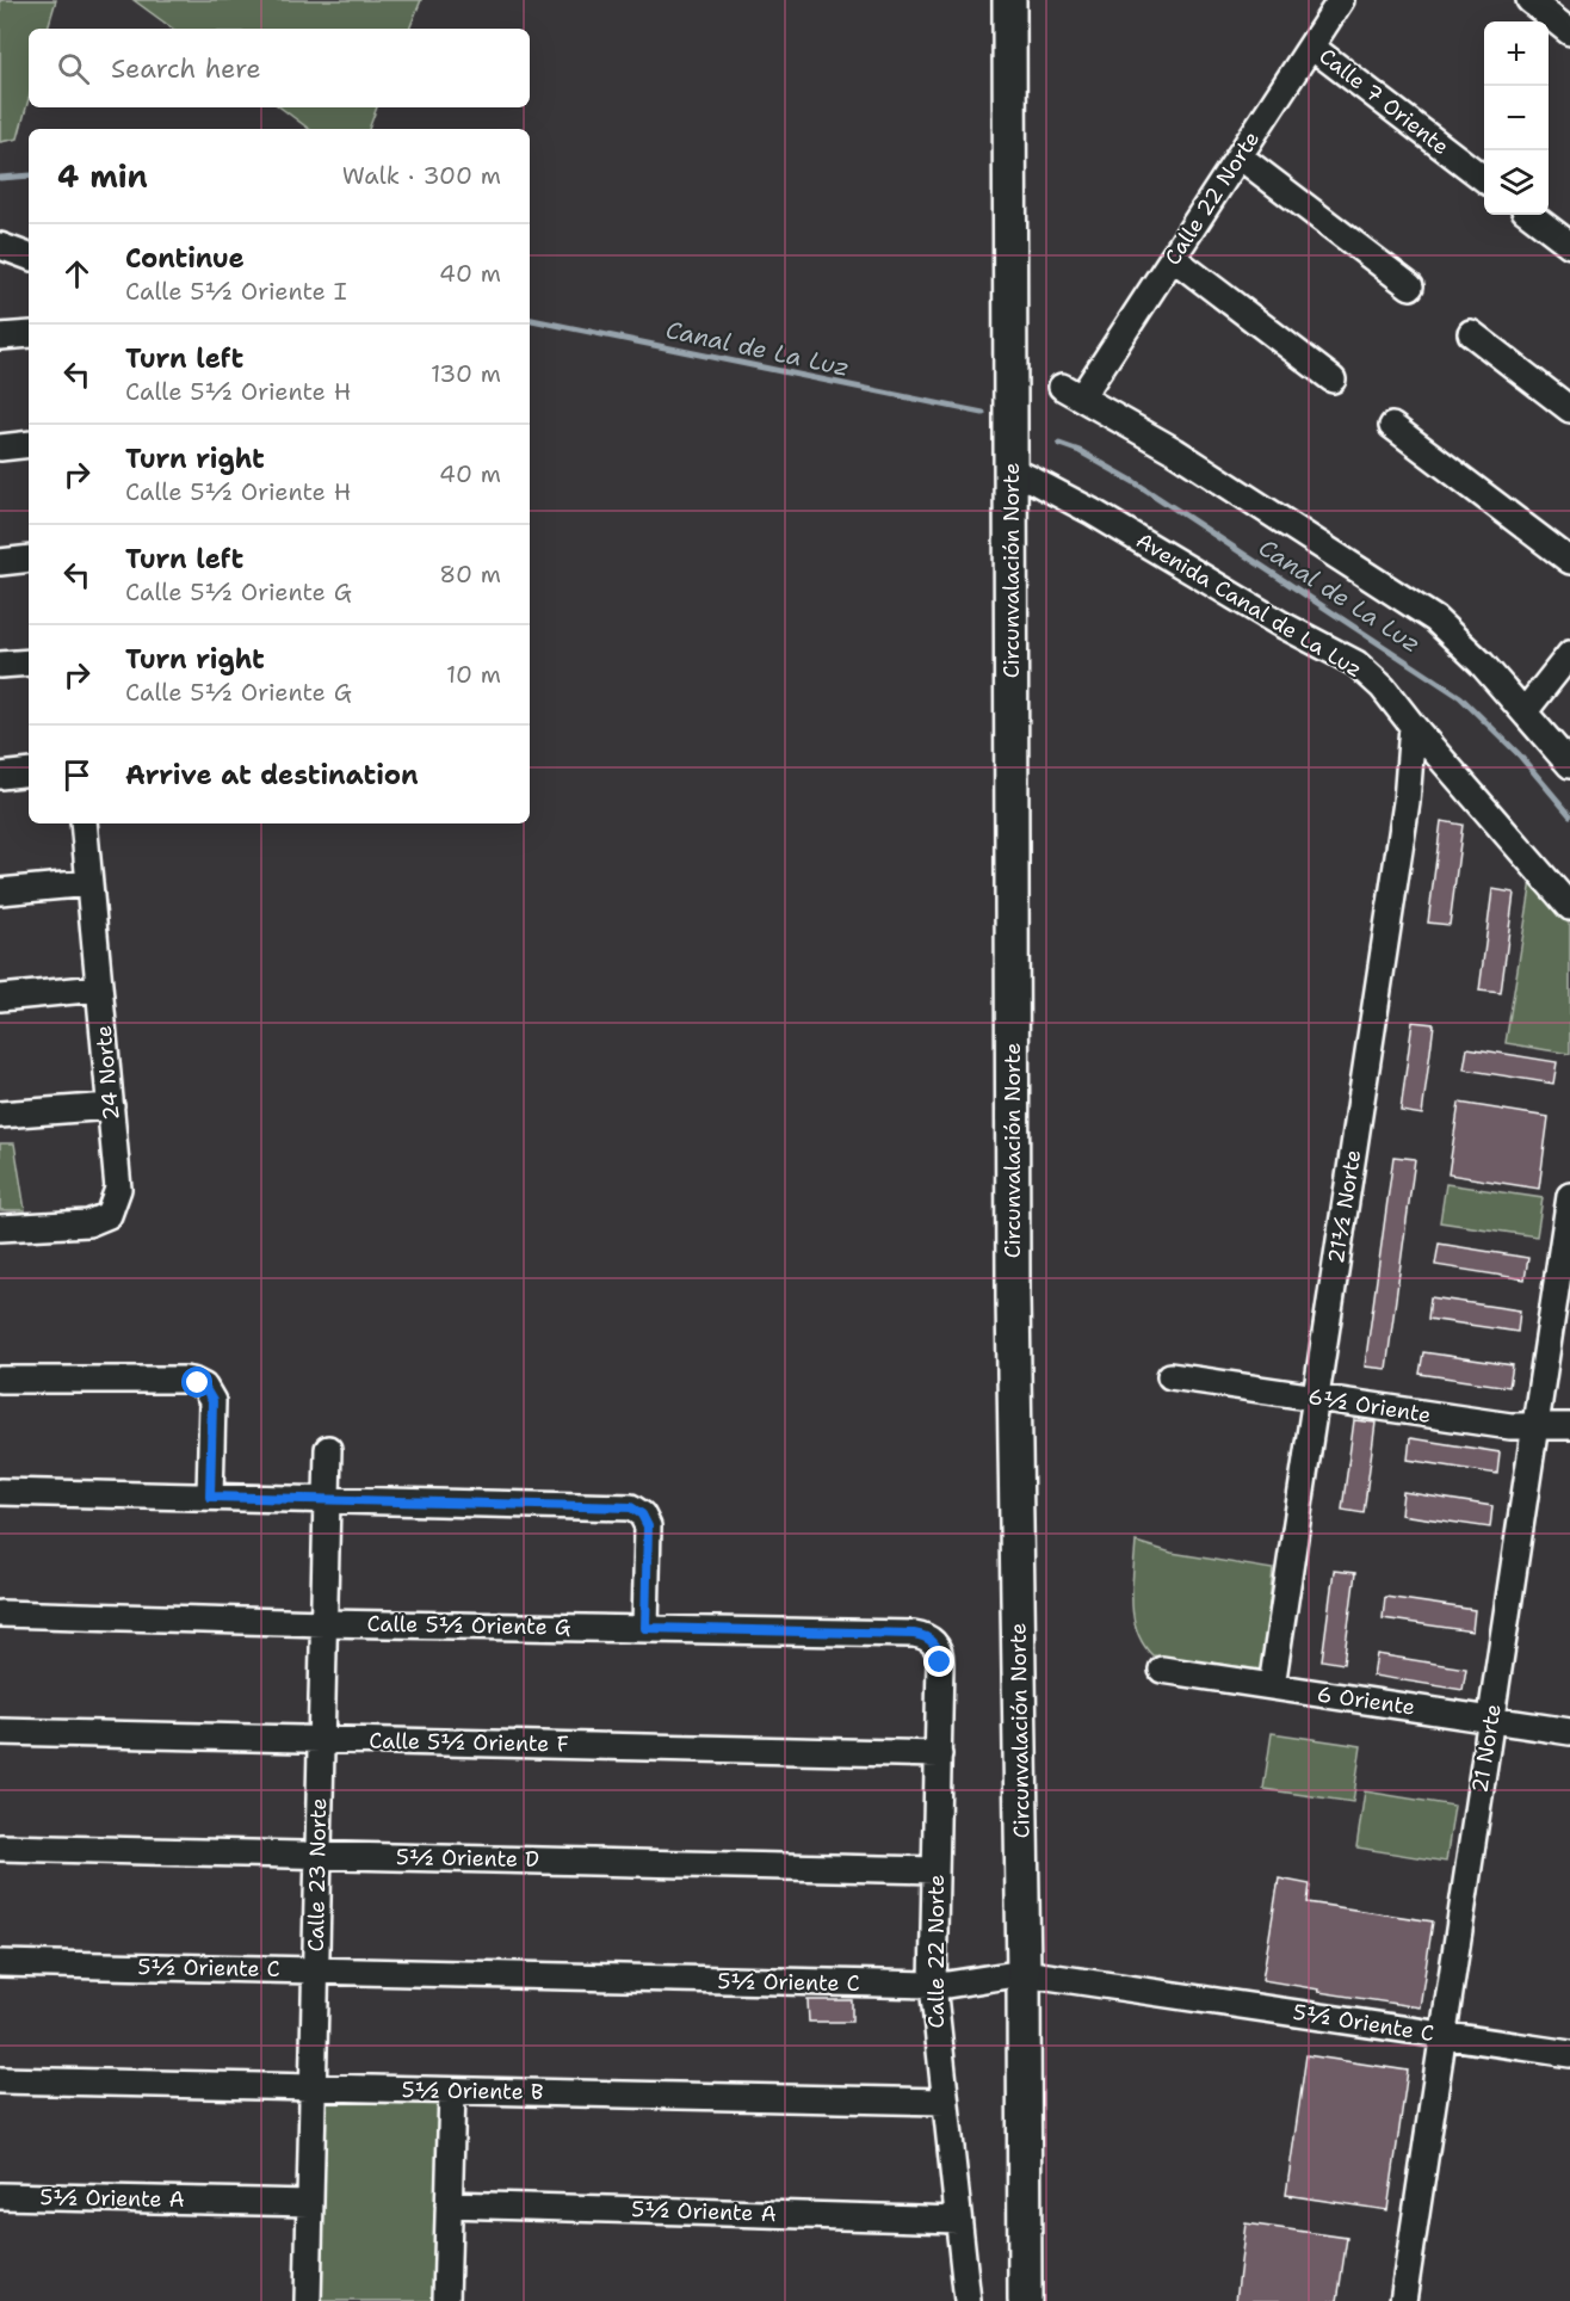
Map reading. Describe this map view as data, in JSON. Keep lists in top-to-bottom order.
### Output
{
  "streets": {
    "main road": ["Circunvalación Norte"],
    "street": [
      "Calle 7 Oriente",
      "Calle 22 Norte",
      "Avenida Canal de La Luz",
      "24 Norte",
      "21½ Norte",
      "6½ Oriente",
      "Calle 5½ Oriente G",
      "6 Oriente",
      "Calle 5½ Oriente F",
      "21 Norte",
      "5½ Oriente D",
      "Calle 23 Norte",
      "5½ Oriente C",
      "5½ Oriente B",
      "5½ Oriente A"
    ]
  },
  "crossings": [
    ["Calle 7 Oriente", "Calle 22 Norte"],
    ["Calle 22 Norte", "Calle 5½ Oriente G"],
    ["Calle 22 Norte", "Calle 5½ Oriente F"],
    ["Calle 22 Norte", "5½ Oriente D"],
    ["Calle 22 Norte", "5½ Oriente C"],
    ["Calle 22 Norte", "5½ Oriente B"],
    ["Calle 22 Norte", "5½ Oriente A"],
    ["Circunvalación Norte", "Avenida Canal de La Luz"],
    ["Circunvalación Norte", "5½ Oriente C"],
    ["Avenida Canal de La Luz", "21½ Norte"],
    ["21½ Norte", "6½ Oriente"],
    ["21½ Norte", "6 Oriente"],
    ["6½ Oriente", "21 Norte"],
    ["Calle 5½ Oriente G", "Calle 23 Norte"],
    ["6 Oriente", "21 Norte"],
    ["Calle 5½ Oriente F", "Calle 23 Norte"],
    ["21 Norte", "5½ Oriente C"],
    ["5½ Oriente D", "Calle 23 Norte"],
    ["Calle 23 Norte", "5½ Oriente C"],
    ["Calle 23 Norte", "5½ Oriente B"],
    ["Calle 23 Norte", "5½ Oriente A"]
  ],
  "water": ["Canal de La Luz"],
  "page": {
    "map_buttons": ["+", "−"],
    "search": "Search here",
    "heading": ["4 min", "Walk · 300 m"],
    "list": [
      ["Continue", "Calle 5½ Oriente I", "40 m"],
      ["Turn left", "Calle 5½ Oriente H", "130 m"],
      ["Turn right", "Calle 5½ Oriente H", "40 m"],
      ["Turn left", "Calle 5½ Oriente G", "80 m"],
      ["Turn right", "Calle 5½ Oriente G", "10 m"],
      "Arrive at destination"
    ]
  }
}
